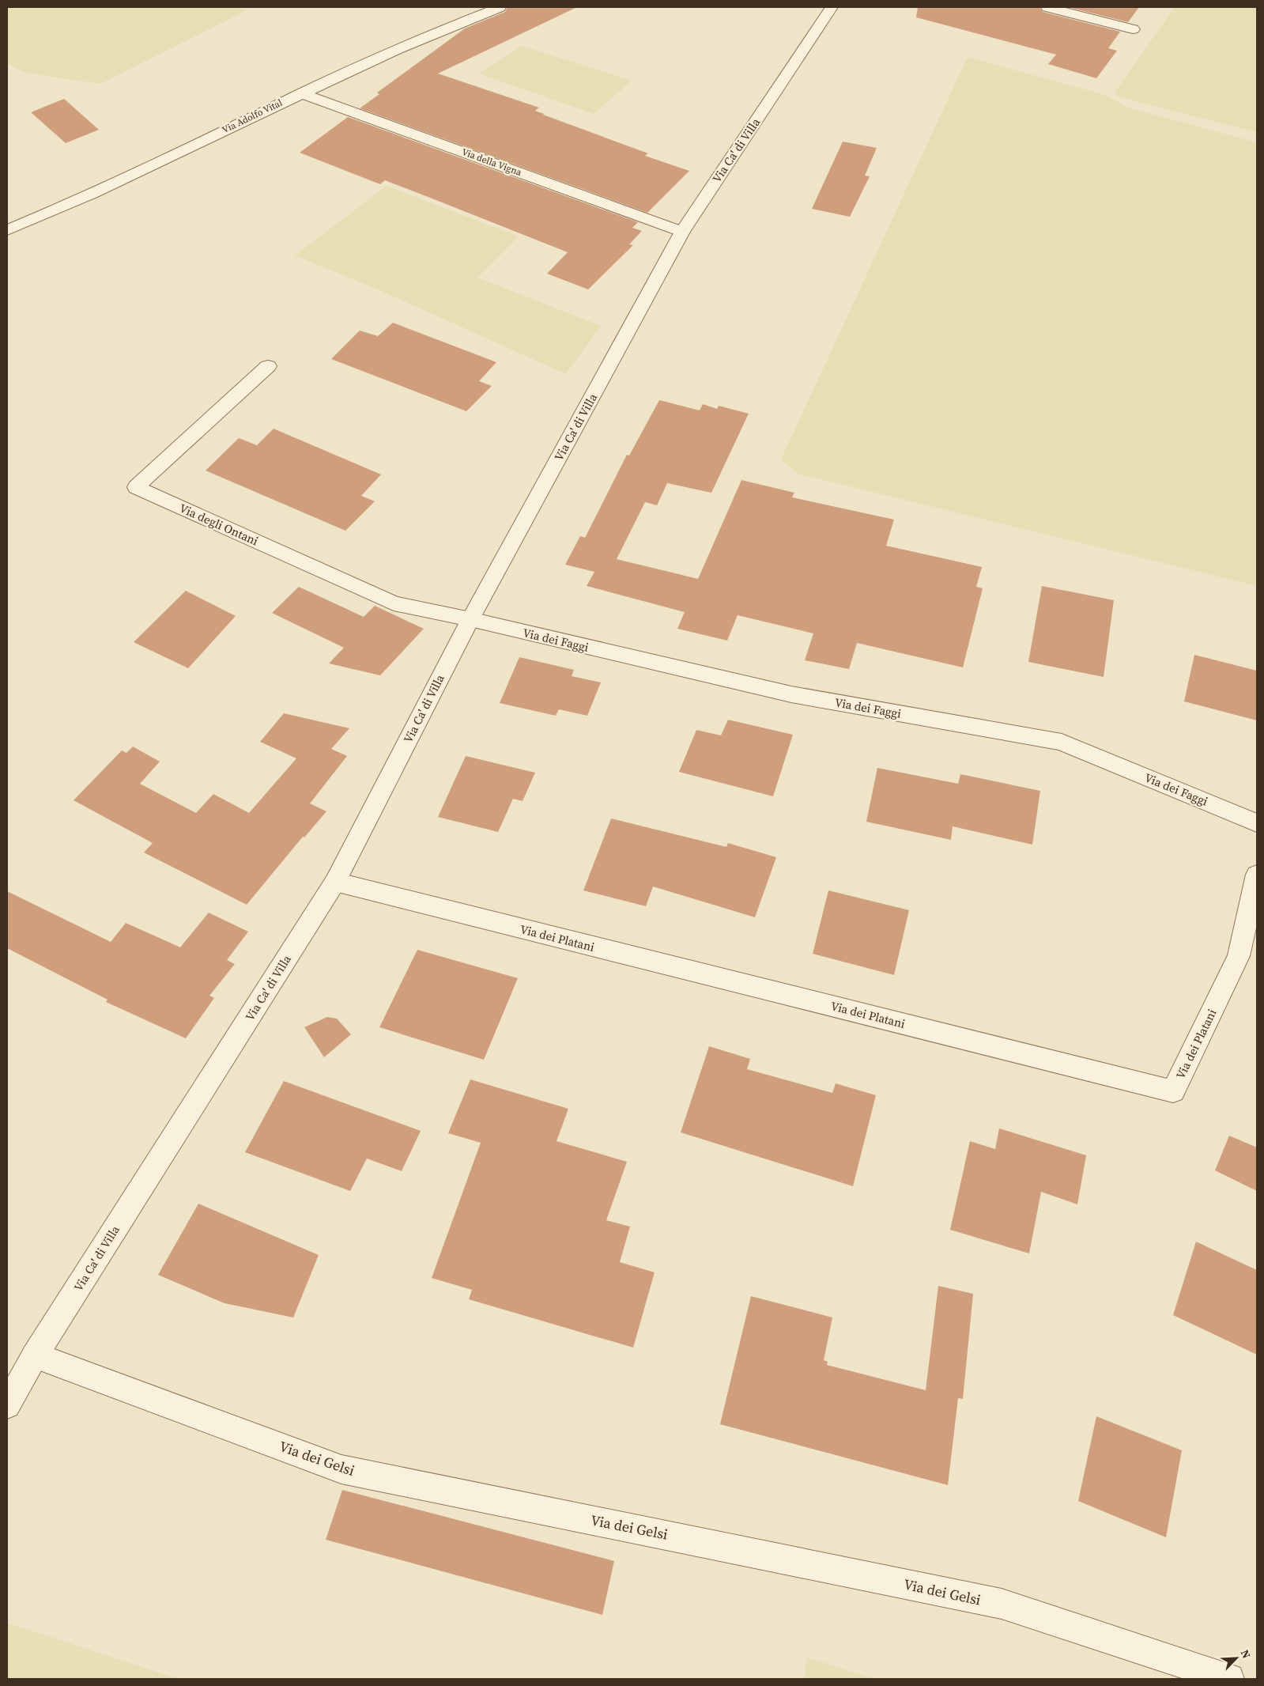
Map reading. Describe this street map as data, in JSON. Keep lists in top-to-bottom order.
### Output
{
  "streets": {
    "street": [
      "Via Adolfo Vital",
      "Via Ca' di Villa",
      "Via della Vigna",
      "Via degli Ontani",
      "Via dei Faggi",
      "Via dei Platani",
      "Via dei Gelsi"
    ]
  },
  "crossings": [
    ["Via Adolfo Vital", "Via della Vigna"],
    ["Via Ca' di Villa", "Via della Vigna"],
    ["Via Ca' di Villa", "Via degli Ontani"],
    ["Via Ca' di Villa", "Via dei Faggi"],
    ["Via Ca' di Villa", "Via dei Platani"],
    ["Via Ca' di Villa", "Via dei Gelsi"],
    ["Via degli Ontani", "Via dei Faggi"]
  ],
  "north": "top right"
}
